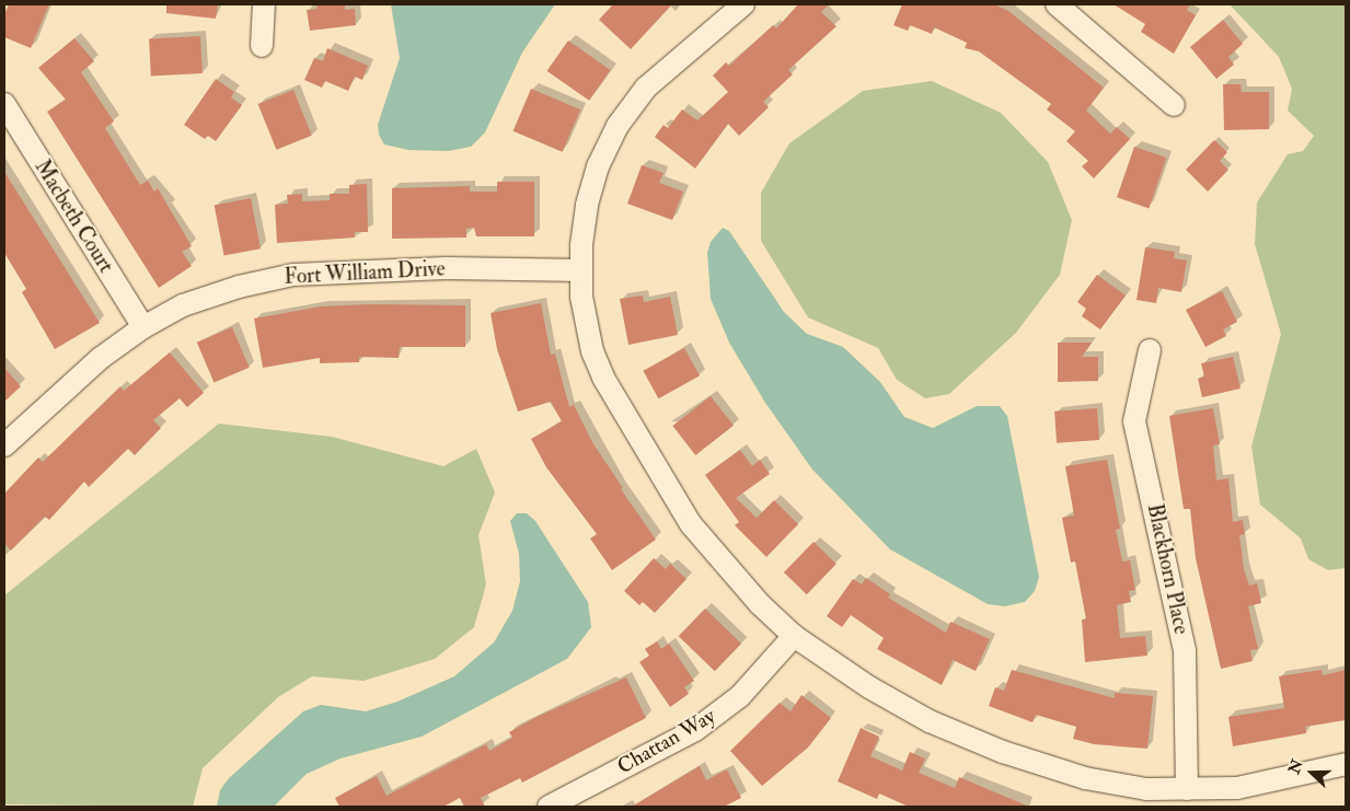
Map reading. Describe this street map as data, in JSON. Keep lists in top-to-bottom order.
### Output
{
  "streets": {
    "street": [
      "Macbeth Court",
      "Fort William Drive",
      "Blackhorn Place",
      "Chattan Way"
    ]
  },
  "crossings": [
    ["Macbeth Court", "Fort William Drive"]
  ],
  "north": "left"
}
